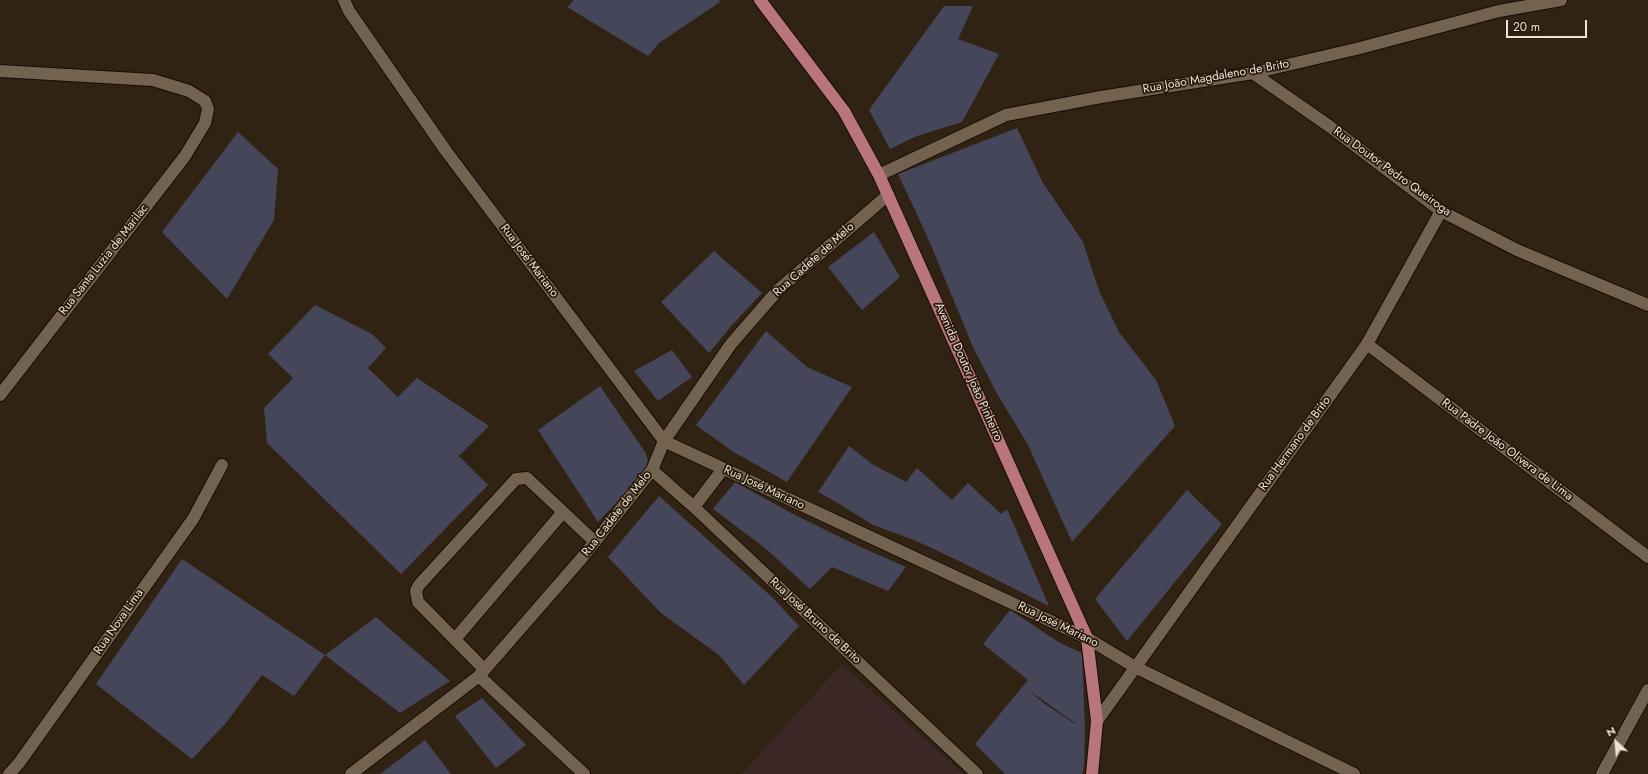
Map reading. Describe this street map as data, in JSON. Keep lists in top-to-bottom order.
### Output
{
  "streets": {
    "main road": ["Avenida Doutor João Pinheiro"],
    "street": [
      "Rua João Magdaleno de Brito",
      "Rua Doutor Pedro Queiroga",
      "Rua Santa Luzia de Marilac",
      "Rua Cadete de Melo",
      "Rua José Mariano",
      "Rua Hermano de Brito",
      "Rua Padre João Olivera de Lima",
      "Rua José Bruno de Brito",
      "Rua Nova Lima"
    ]
  },
  "crossings": [
    ["Rua João Magdaleno de Brito", "Rua Doutor Pedro Queiroga"],
    ["Rua João Magdaleno de Brito", "Avenida Doutor João Pinheiro"],
    ["Rua Doutor Pedro Queiroga", "Rua Hermano de Brito"],
    ["Rua Cadete de Melo", "Rua José Mariano"],
    ["Rua Cadete de Melo", "Avenida Doutor João Pinheiro"],
    ["Rua Cadete de Melo", "Rua José Bruno de Brito"],
    ["Rua José Mariano", "Avenida Doutor João Pinheiro"],
    ["Rua José Mariano", "Rua Hermano de Brito"],
    ["Avenida Doutor João Pinheiro", "Rua Hermano de Brito"],
    ["Rua Hermano de Brito", "Rua Padre João Olivera de Lima"]
  ],
  "scale_bar": "20 m",
  "north": "top left"
}
